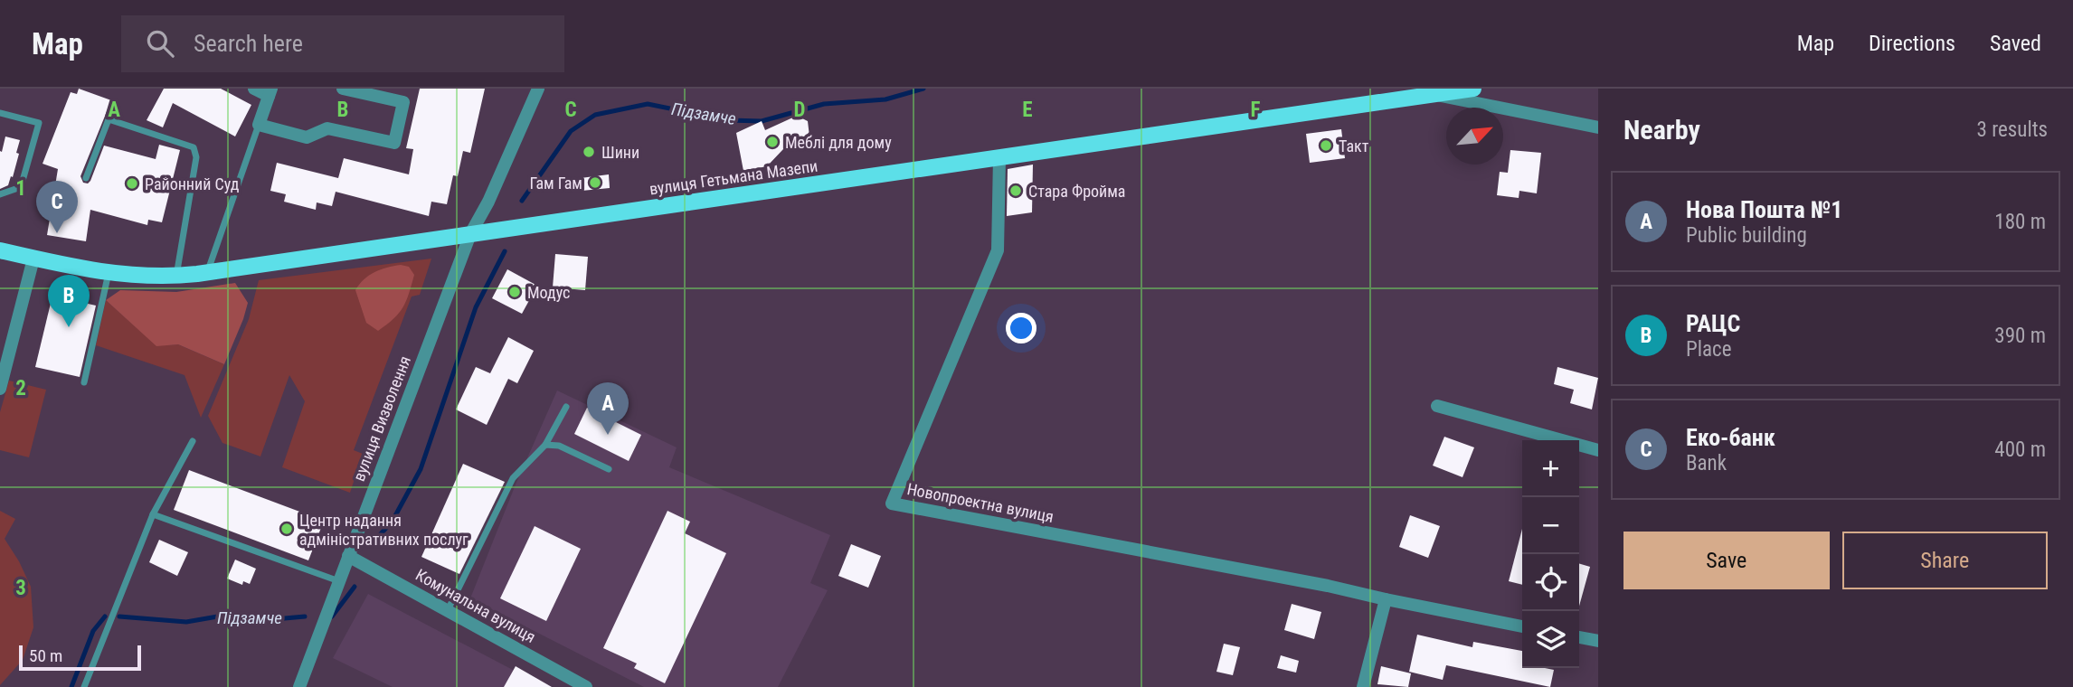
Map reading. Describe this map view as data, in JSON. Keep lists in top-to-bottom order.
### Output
{
  "streets": {
    "main road": ["вулиця Гетьмана Мазепи"],
    "street": ["вулиця Визволення", "Новопроектна вулиця", "Комунальна вулиця"]
  },
  "crossings": [
    ["вулиця Гетьмана Мазепи", "вулиця Визволення"],
    ["вулиця Гетьмана Мазепи", "Новопроектна вулиця"],
    ["вулиця Визволення", "Комунальна вулиця"]
  ],
  "water": ["Підзамче"],
  "places": [
    "Меблі для дому",
    "Такт",
    "Шини",
    "Гам Гам",
    "Районний Суд",
    "Стара Фройма",
    "Модус",
    "Центр надання адміністративних послуг"
  ],
  "scale_bar": "50 m",
  "north": "top right",
  "page": {
    "header": "Map",
    "search": "Search here",
    "nav": ["Map", "Directions", "Saved"],
    "heading": ["Nearby", "3 results"],
    "list": [
      {
        "mark": "A",
        "name": "Нова Пошта №1",
        "note": "Public building",
        "value": "180 m"
      },
      {
        "mark": "B",
        "name": "РАЦС",
        "note": "Place",
        "value": "390 m"
      },
      {
        "mark": "C",
        "name": "Еко-банк",
        "note": "Bank",
        "value": "400 m"
      }
    ],
    "pins": ["C", "B", "A"],
    "map_buttons": ["+", "−"],
    "buttons": ["Save", "Share"],
    "scale": "50 m"
  },
  "grid": {
    "columns": [
      "A",
      "B",
      "C",
      "D",
      "E",
      "F"
    ],
    "rows": ["1", "2", "3"]
  }
}
